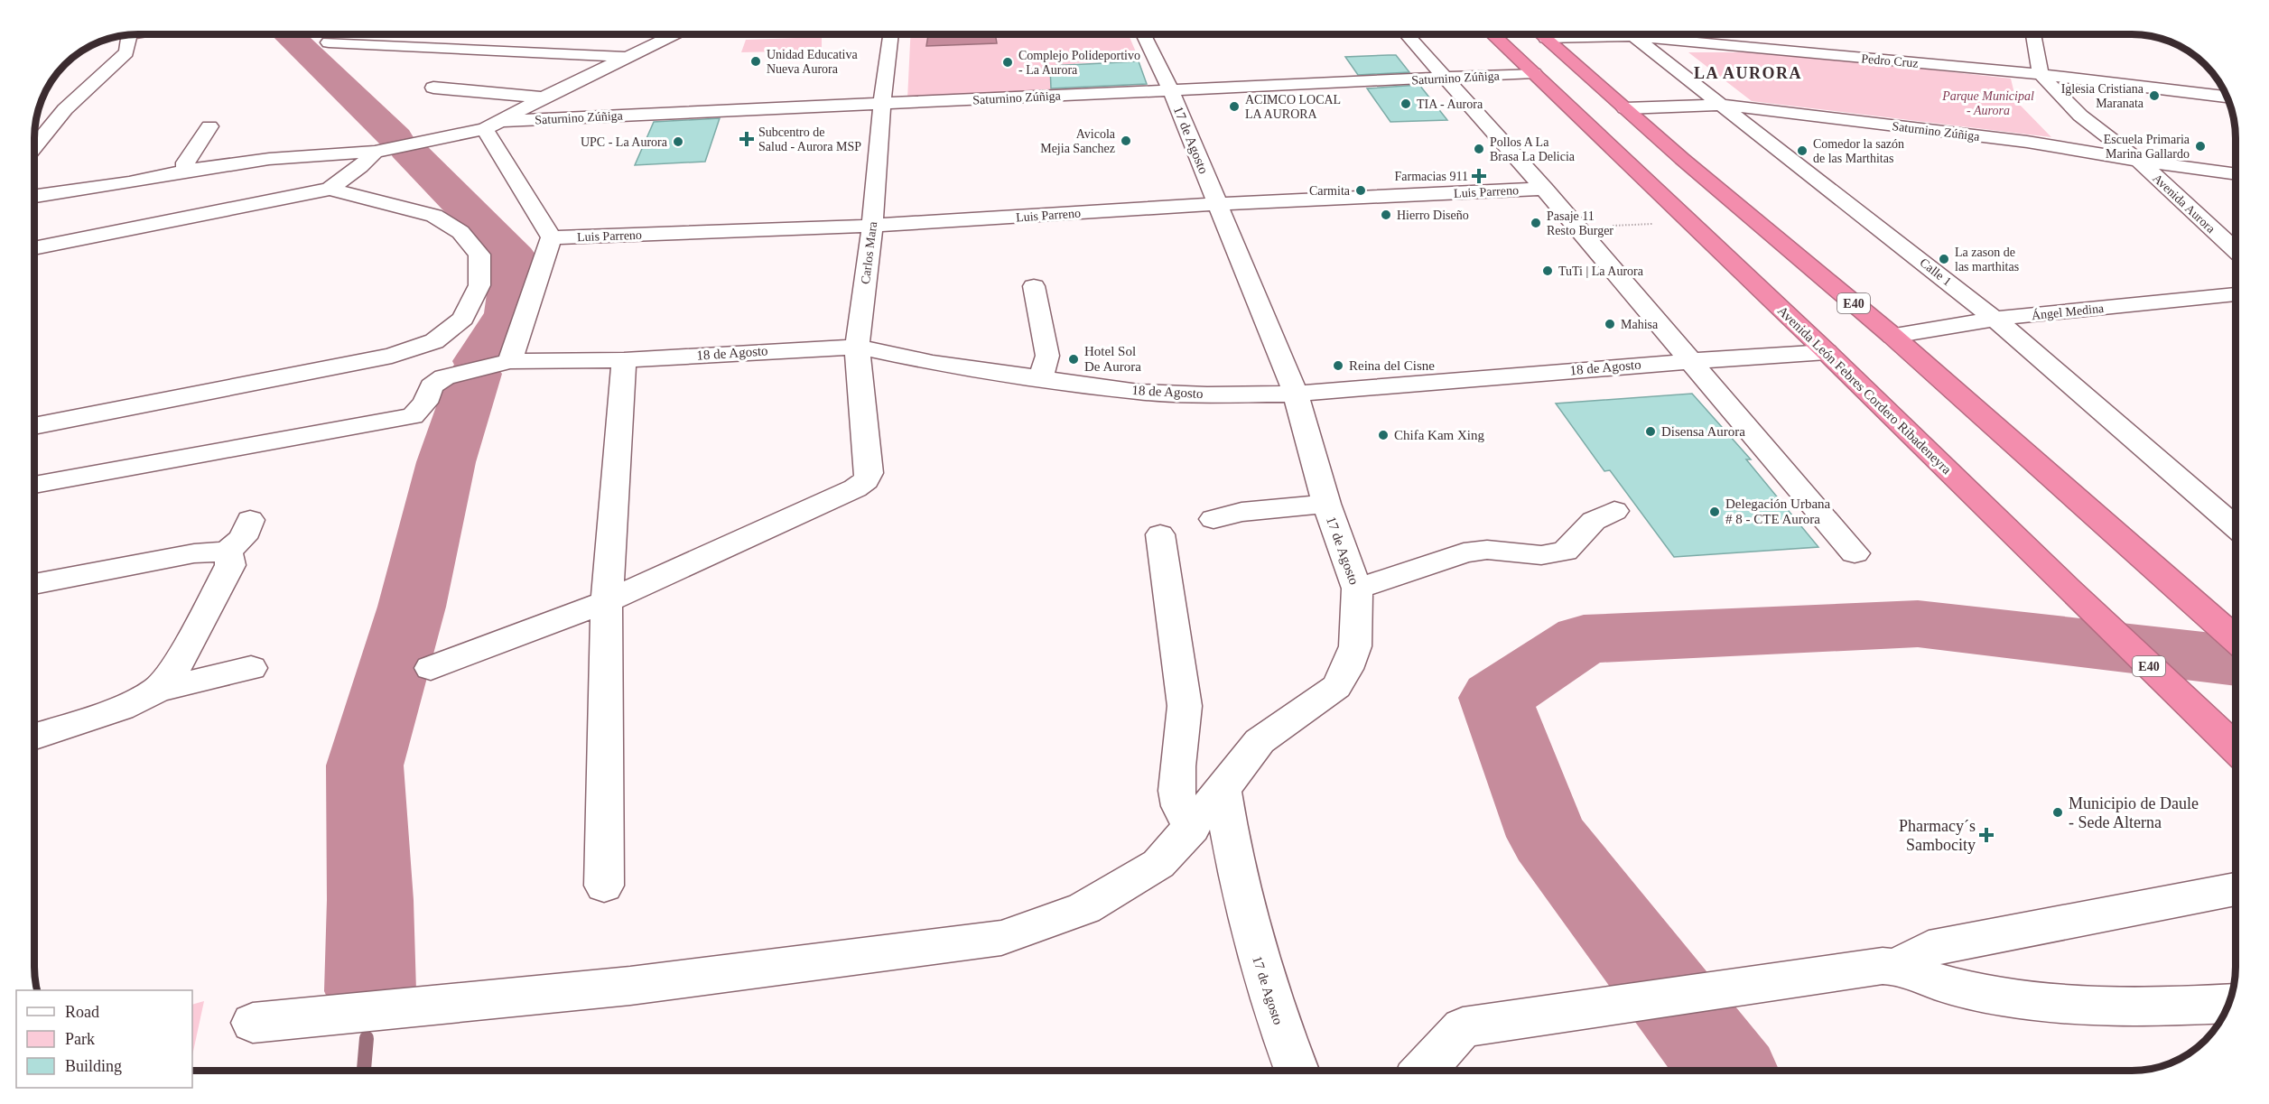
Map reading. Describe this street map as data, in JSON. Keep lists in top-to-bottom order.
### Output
{
  "streets": {
    "highway": ["E40", "Avenida León Febres Cordero Ribadeneyra"],
    "street": [
      "Pedro Cruz",
      "Saturnino Zúñiga",
      "17 de Agosto",
      "Luis Parreno",
      "Avenida Aurora",
      "Carlos Mara",
      "Calle 1",
      "Ángel Medina",
      "18 de Agosto"
    ]
  },
  "crossings": [
    ["Pedro Cruz", "Saturnino Zúñiga"],
    ["Pedro Cruz", "Avenida Aurora"],
    ["Pedro Cruz", "Avenida León Febres Cordero Ribadeneyra"],
    ["Saturnino Zúñiga", "17 de Agosto"],
    ["Saturnino Zúñiga", "Avenida Aurora"],
    ["Saturnino Zúñiga", "Carlos Mara"],
    ["Saturnino Zúñiga", "Calle 1"],
    ["Saturnino Zúñiga", "Avenida León Febres Cordero Ribadeneyra"],
    ["17 de Agosto", "Luis Parreno"],
    ["17 de Agosto", "18 de Agosto"],
    ["Luis Parreno", "Carlos Mara"],
    ["Carlos Mara", "18 de Agosto"],
    ["Calle 1", "Ángel Medina"],
    ["Ángel Medina", "Avenida León Febres Cordero Ribadeneyra"],
    ["18 de Agosto", "Avenida León Febres Cordero Ribadeneyra"]
  ],
  "districts": ["LA AURORA"],
  "parks": ["Parque Municipal - Aurora"],
  "places": {
    "other": [
      "Unidad Educativa Nueva Aurora",
      "Complejo Polideportivo - La Aurora",
      "Iglesia Cristiana Maranata",
      "TIA - Aurora",
      "ACIMCO LOCAL LA AURORA",
      "Avicola Mejia Sanchez",
      "UPC - La Aurora",
      "Escuela Primaria Marina Gallardo",
      "Pollos A La Brasa La Delicia",
      "Comedor la sazón de las Marthitas",
      "Carmita",
      "Hierro Diseño",
      "Pasaje 11 Resto Burger",
      "La zason de las marthitas",
      "TuTi | La Aurora",
      "Mahisa",
      "Hotel Sol De Aurora",
      "Reina del Cisne",
      "Disensa Aurora",
      "Chifa Kam Xing",
      "Delegación Urbana # 8 - CTE Aurora",
      "Municipio de Daule - Sede Alterna"
    ],
    "health": ["Subcentro de Salud - Aurora MSP", "Farmacias 911", "Pharmacy´s Sambocity"]
  },
  "legend": ["Road", "Park", "Building"]
}
